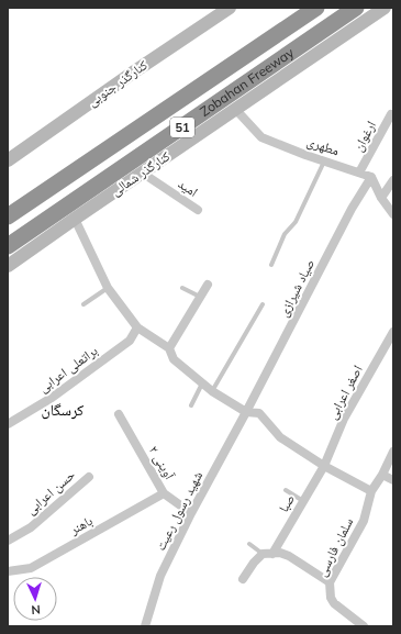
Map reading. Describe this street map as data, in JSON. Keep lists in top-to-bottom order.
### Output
{
  "streets": {
    "highway": ["Zobahan Freeway", "51"],
    "main road": ["کنارگذر جنوبی", "کنارگذر شمالی"],
    "street": [
      "ارغوان",
      "مطهری",
      "امید",
      "صیاد شیرازی",
      "براتعلی اعرابی",
      "اصغر اعرابی",
      "آوینی ۲",
      "حسن اعرابی",
      "صبا",
      "شهید رسول رعیت",
      "باهنر",
      "سلمان فارسی"
    ]
  },
  "crossings": [
    ["ارغوان", "مطهری"],
    ["مطهری", "کنارگذر شمالی"],
    ["مطهری", "صیاد شیرازی"],
    ["کنارگذر شمالی", "امید"],
    ["صیاد شیرازی", "شهید رسول رعیت"],
    ["اصغر اعرابی", "صبا"],
    ["آوینی ۲", "شهید رسول رعیت"],
    ["آوینی ۲", "باهنر"]
  ],
  "districts": ["کرسگان"],
  "north": "bottom"
}
